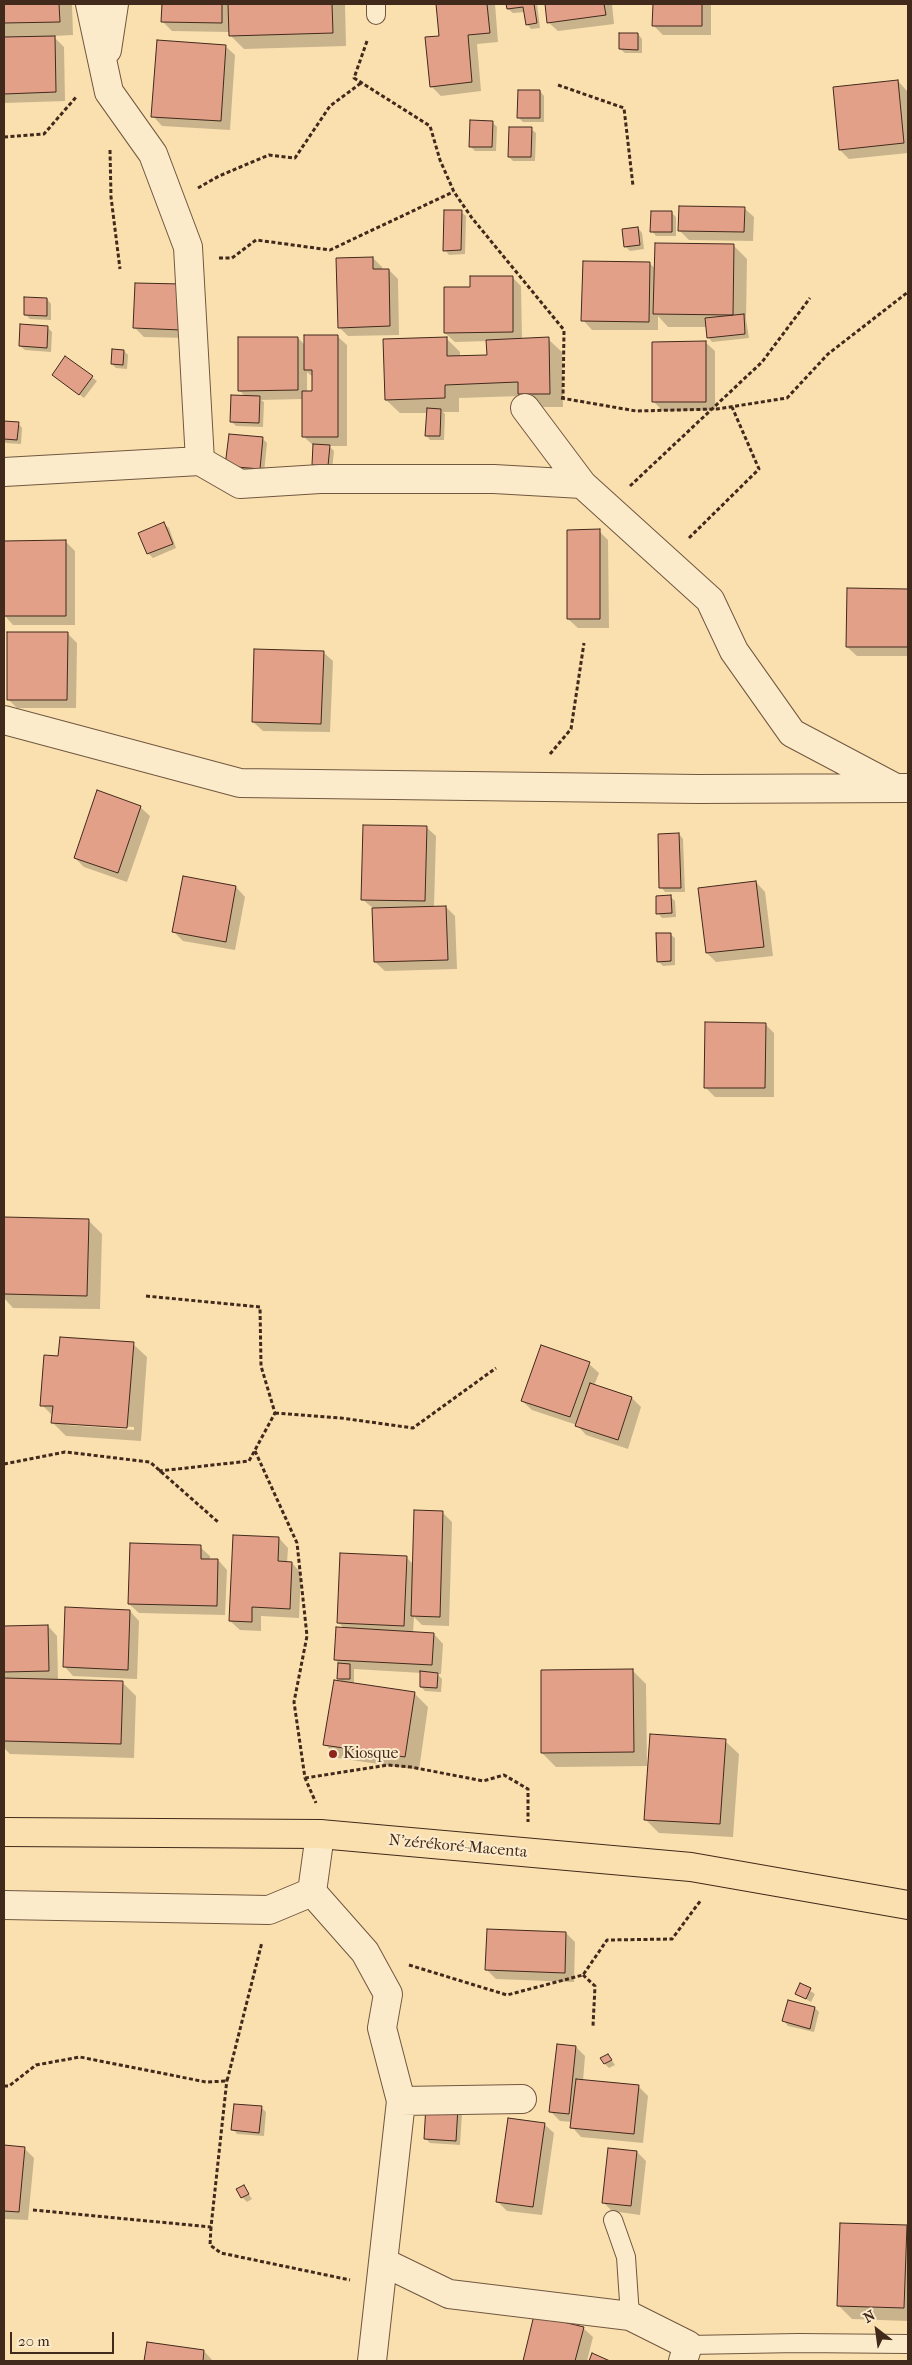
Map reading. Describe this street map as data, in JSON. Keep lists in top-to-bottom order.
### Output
{
  "streets": {
    "highway": ["N'zérékoré-Macenta"]
  },
  "places": ["Kiosque"],
  "scale_bar": "20 m",
  "north": "top left"
}
